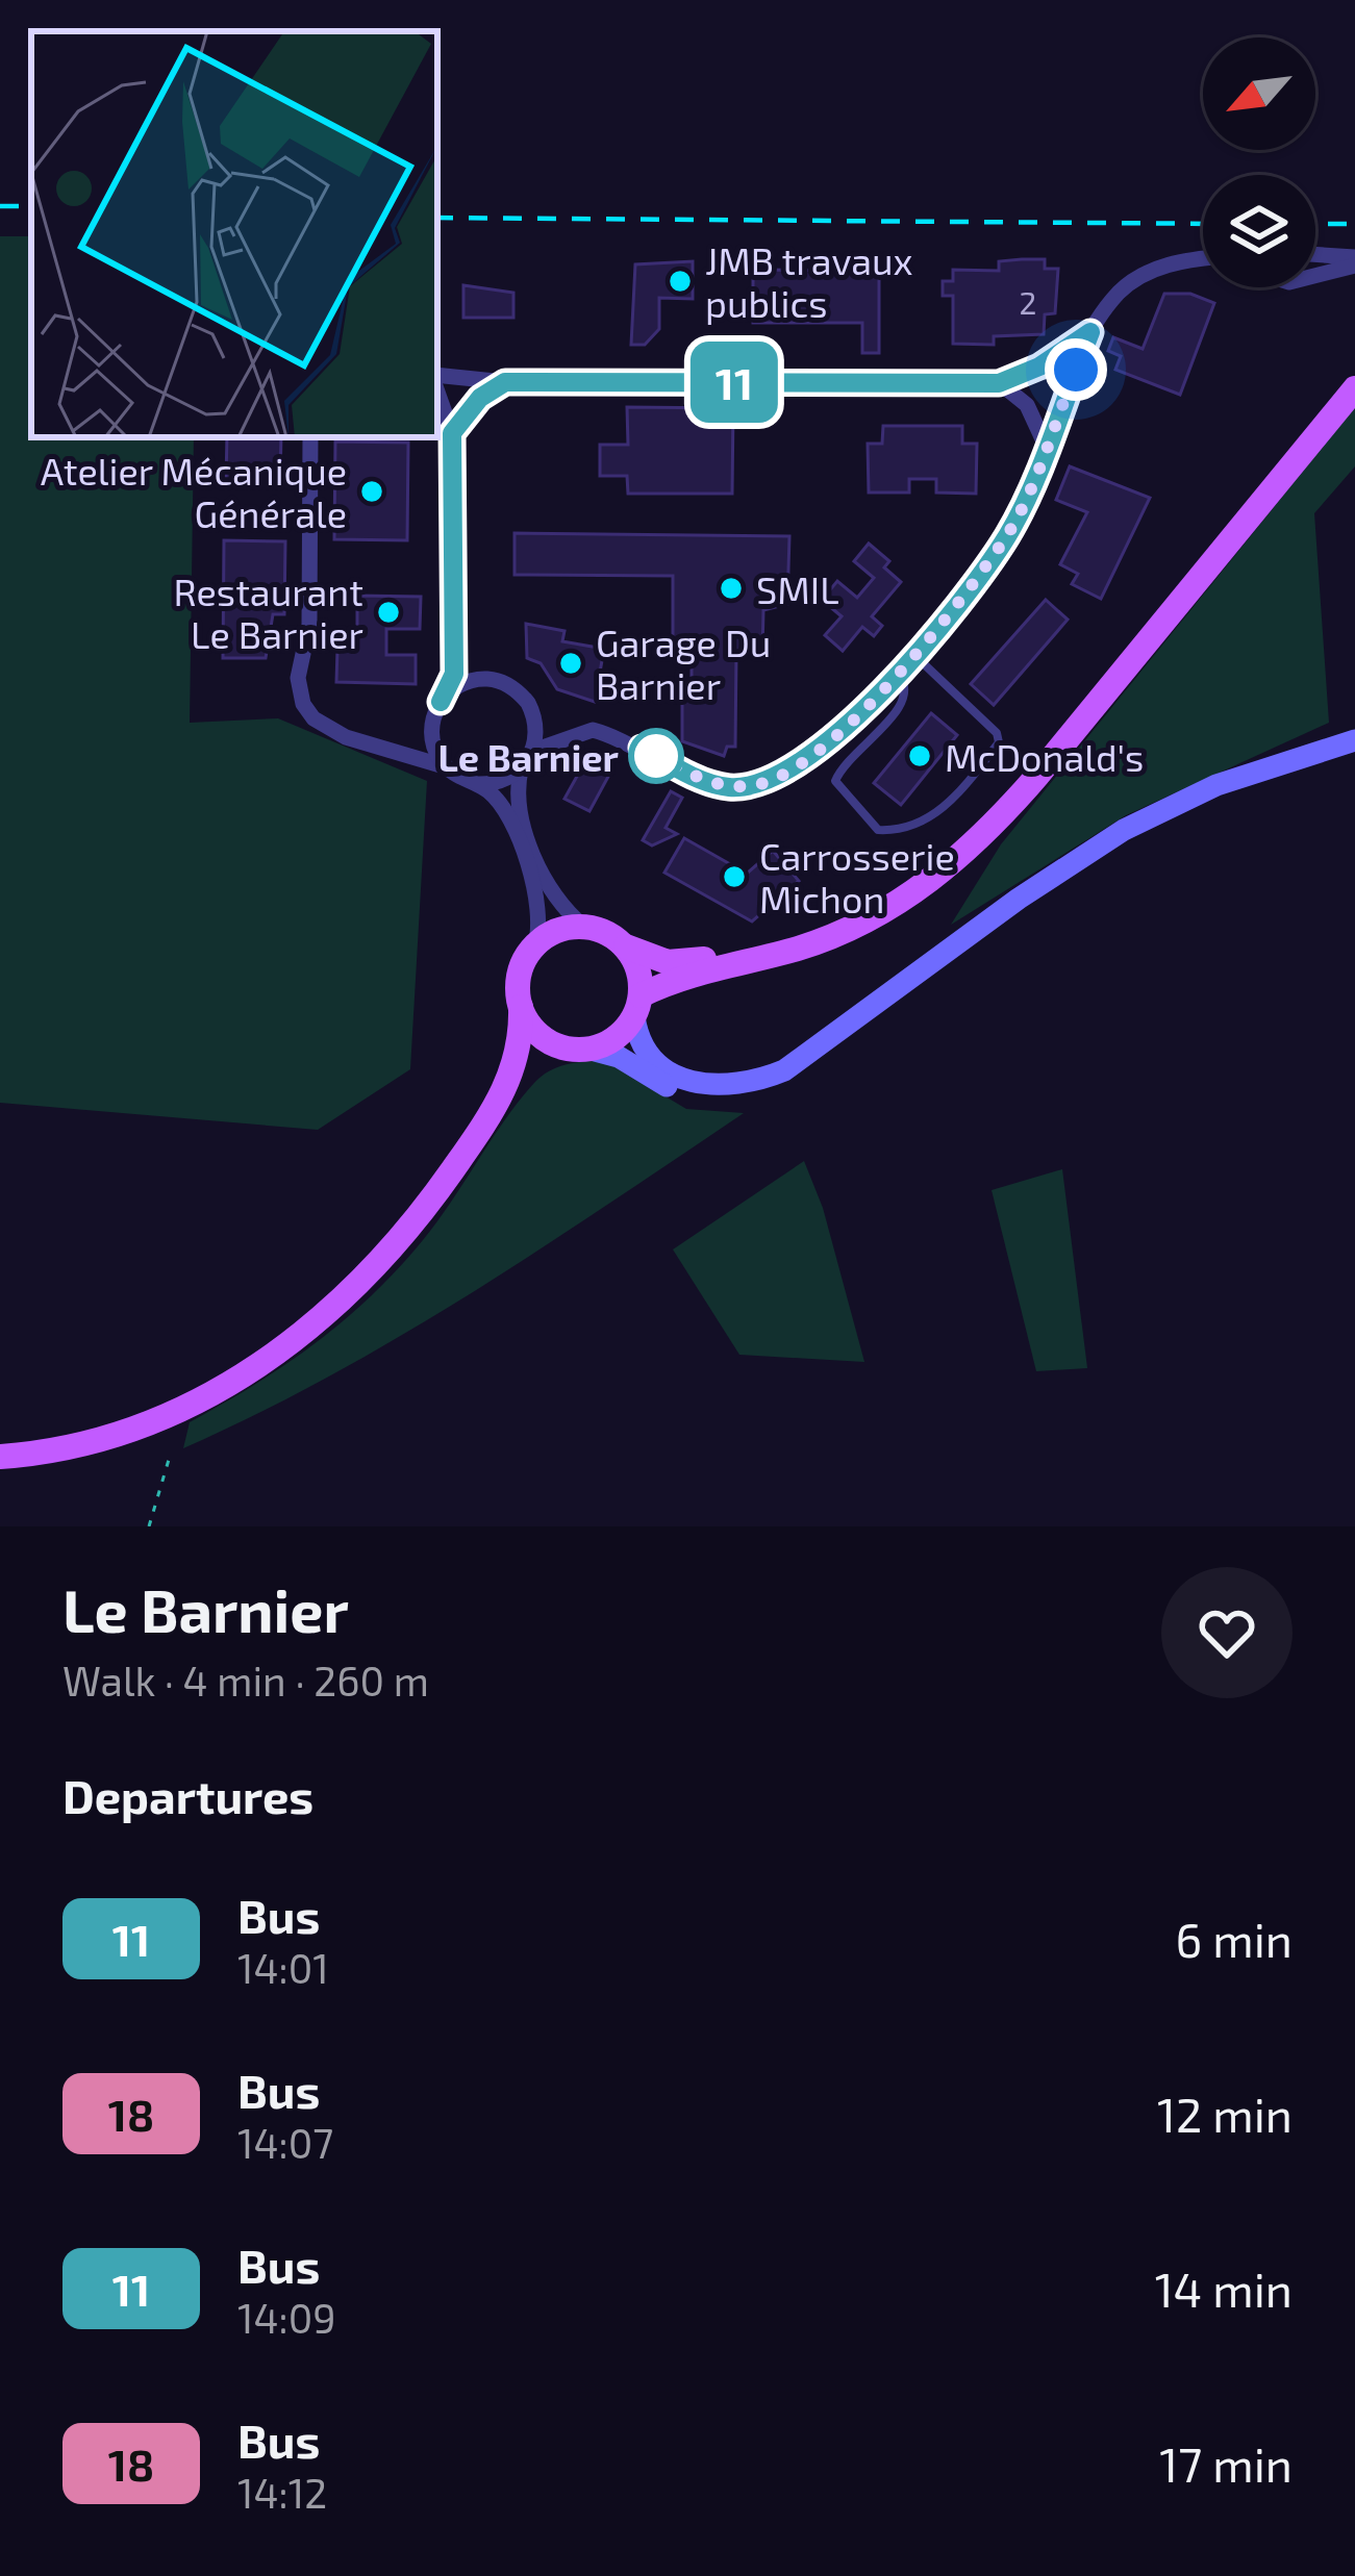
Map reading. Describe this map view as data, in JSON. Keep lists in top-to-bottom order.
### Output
{
  "places": [
    "JMB travaux publics",
    "Atelier Mécanique Générale",
    "SMIL",
    "Restaurant Le Barnier",
    "Garage Du Barnier",
    "Le Barnier",
    "McDonald's",
    "Carrosserie Michon"
  ],
  "lines": ["bus line 11"],
  "house_numbers": ["2"],
  "north": "bottom left",
  "page": {
    "on_map": "11",
    "heading": [
      ["Le Barnier", "Walk · 4 min · 260 m"],
      "Departures"
    ],
    "list": [
      {
        "mark": "11",
        "name": "Bus",
        "note": "14:01",
        "value": "6 min"
      },
      {
        "mark": "18",
        "name": "Bus",
        "note": "14:07",
        "value": "12 min"
      },
      {
        "mark": "11",
        "name": "Bus",
        "note": "14:09",
        "value": "14 min"
      },
      {
        "mark": "18",
        "name": "Bus",
        "note": "14:12",
        "value": "17 min"
      }
    ]
  }
}
